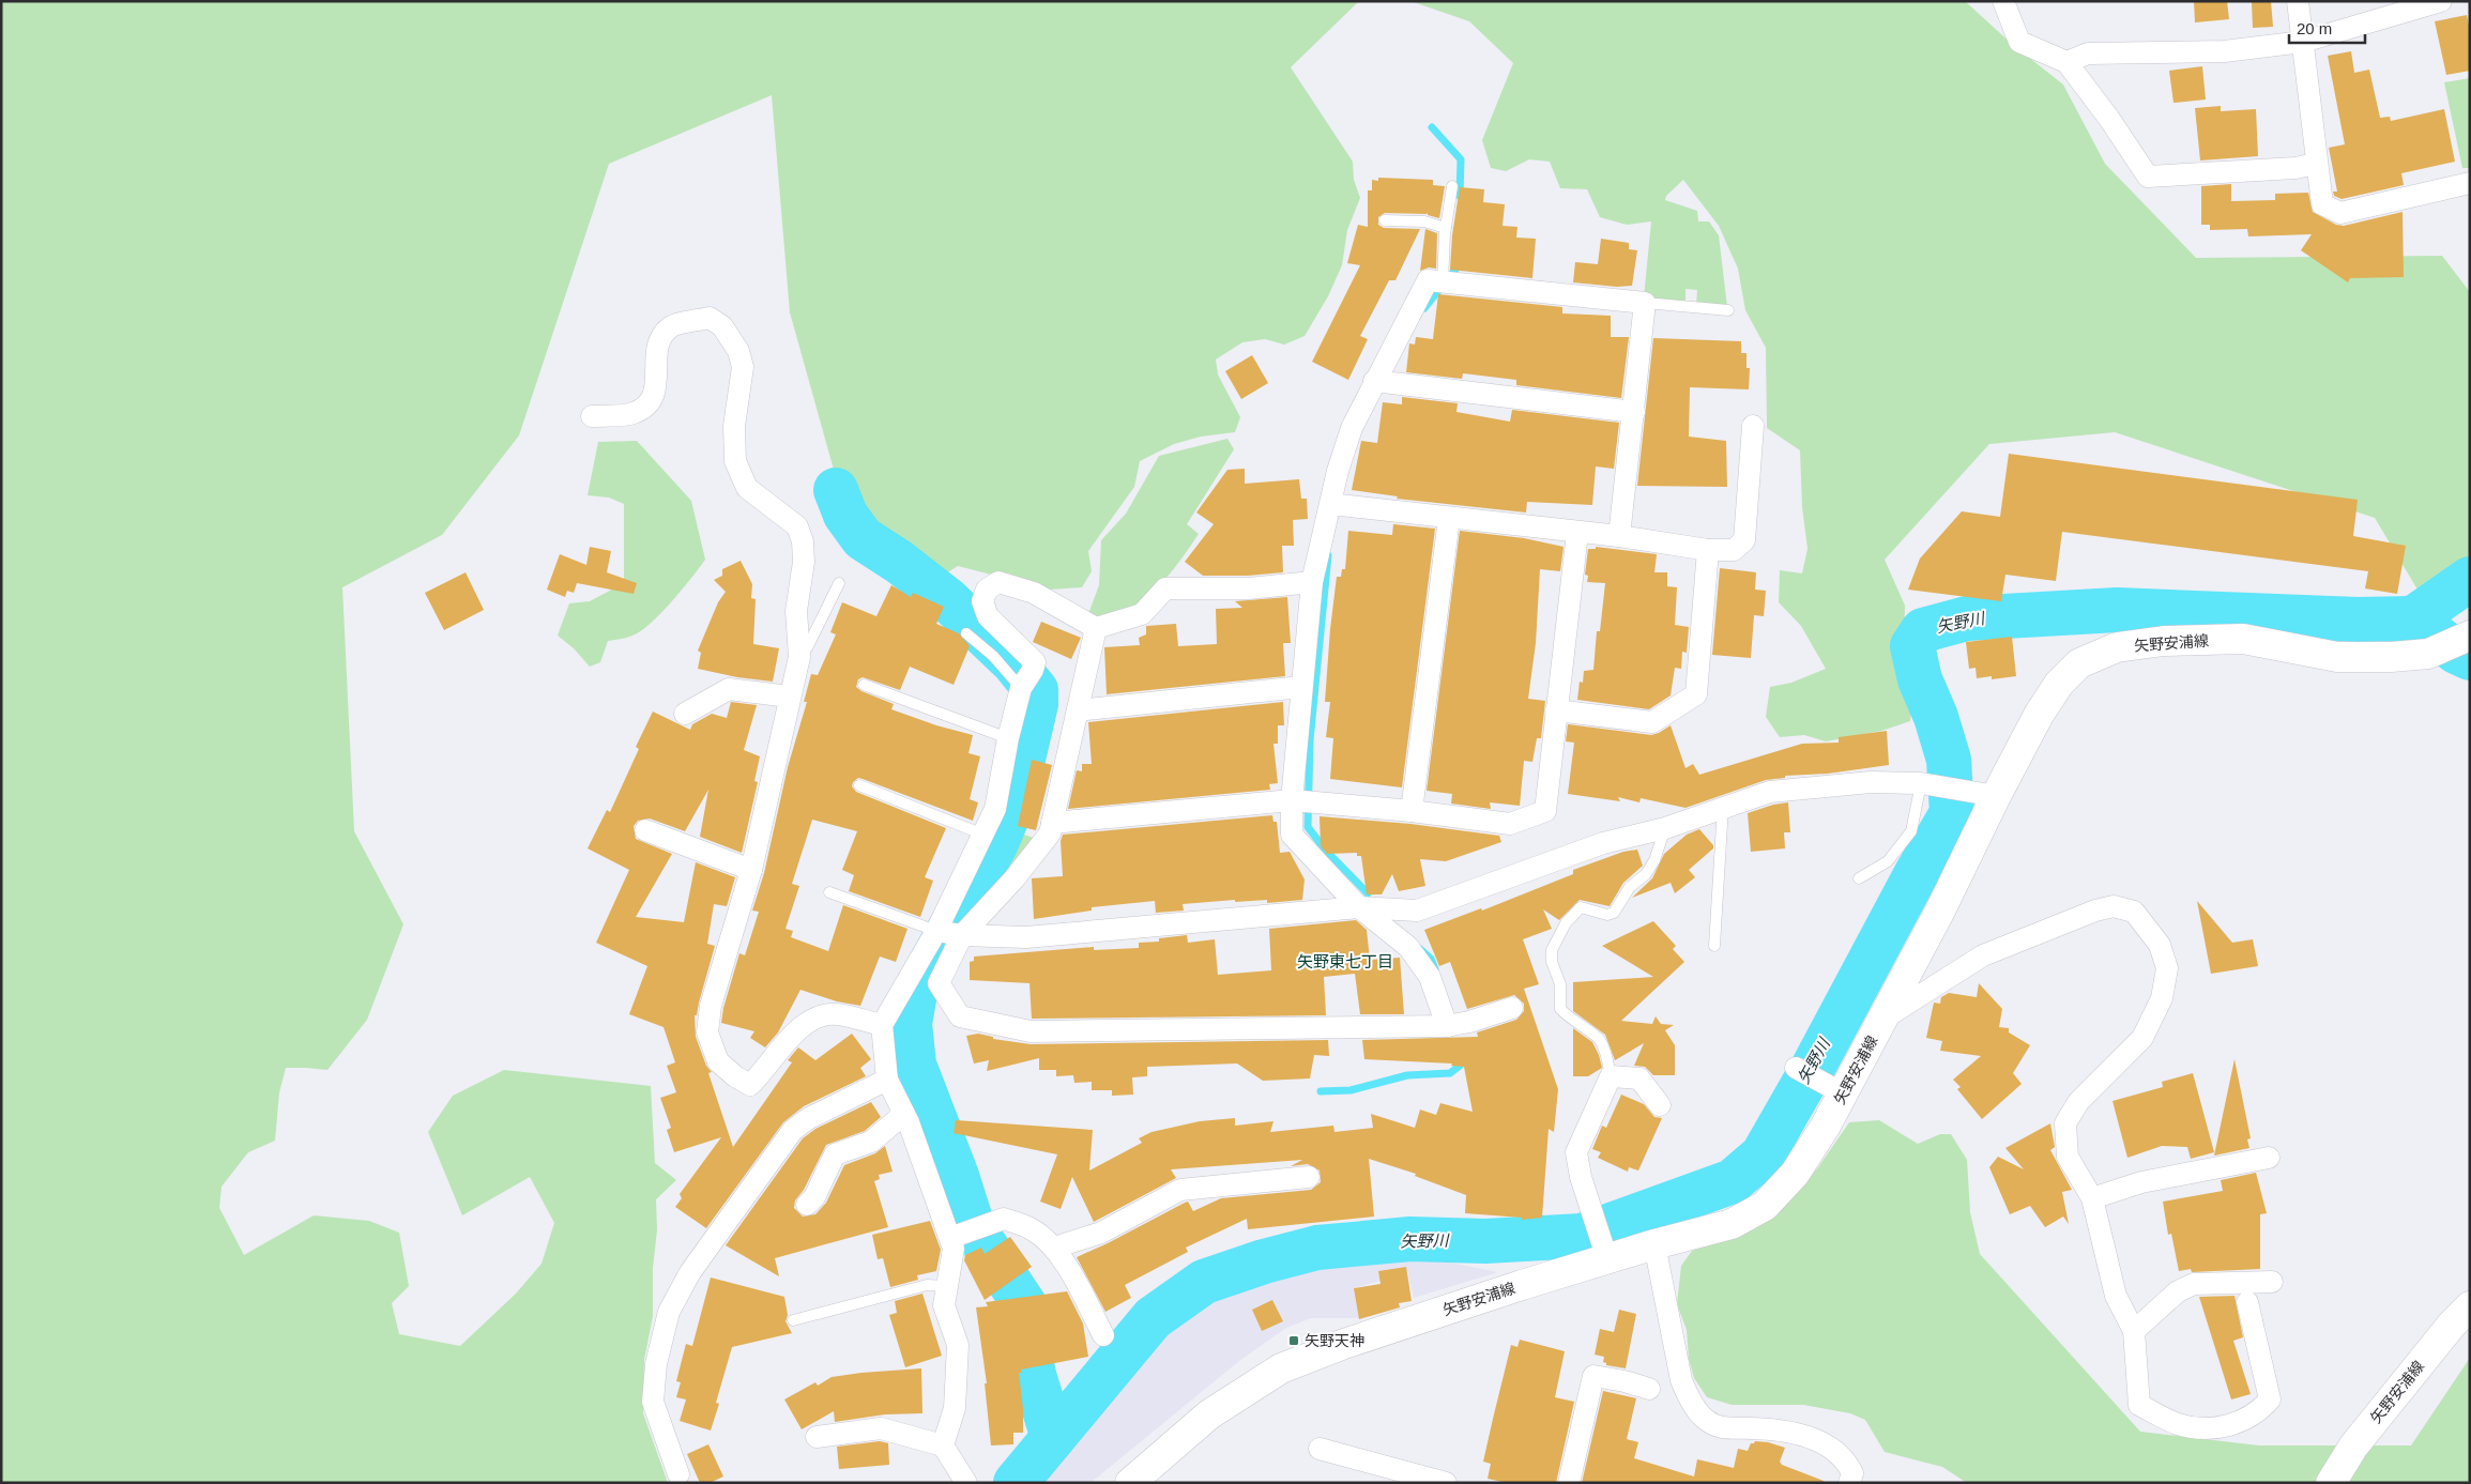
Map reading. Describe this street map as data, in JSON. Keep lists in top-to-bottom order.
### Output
{
  "streets": {
    "main road": ["矢野安浦線"]
  },
  "districts": ["矢野東七丁目"],
  "water": ["矢野川"],
  "places": {
    "transit": ["矢野天神"]
  },
  "scale_bar": "20 m"
}
